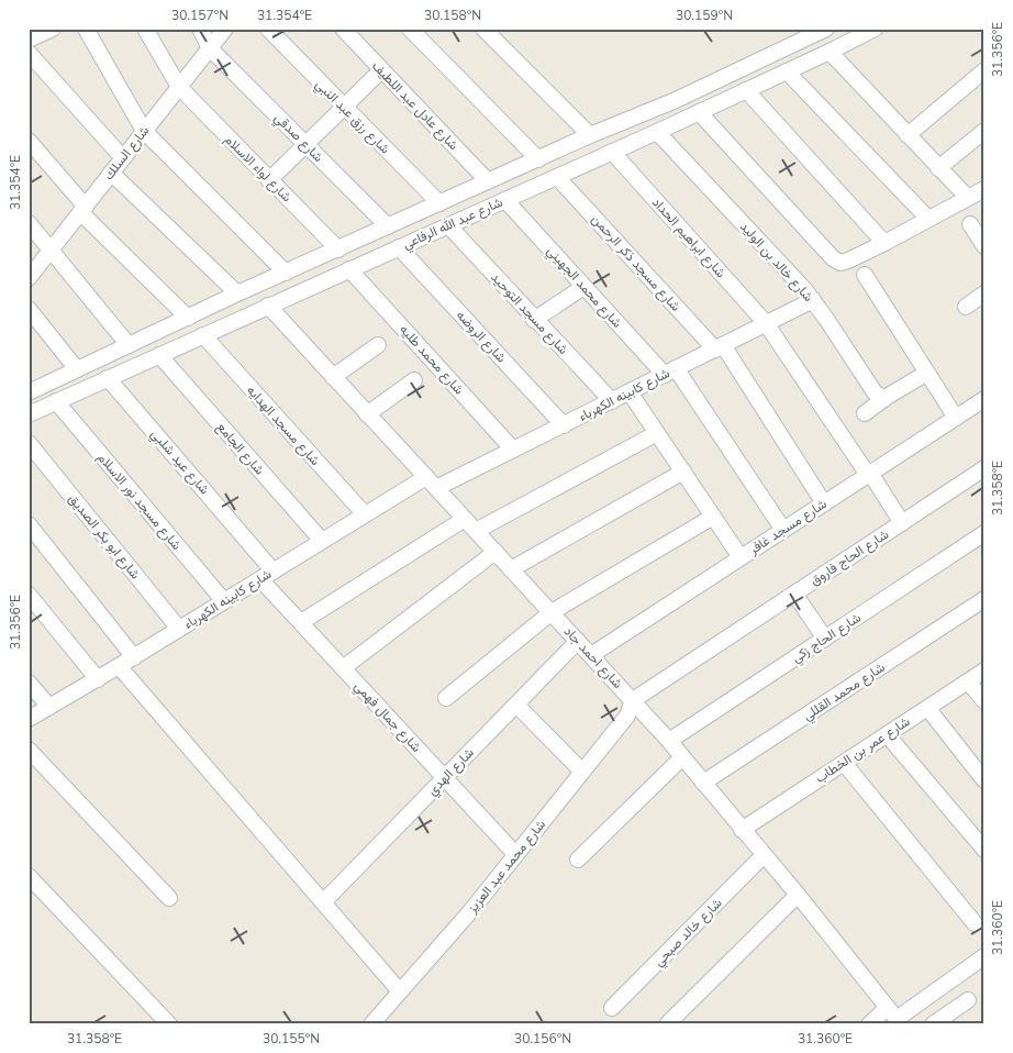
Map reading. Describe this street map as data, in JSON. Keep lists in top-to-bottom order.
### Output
{
  "streets": {
    "street": [
      "شارع عادل عبد اللطيف",
      "شارع رزق عبد النبي",
      "شارع صدقي",
      "شارع السلك",
      "شارع لواء الاسلام",
      "شارع عبد الله الرفاعي",
      "شارع ابراهيم الحداد",
      "شارع خالد بن الوليد",
      "شارع مسجد ذكر الرحمن",
      "شارع محمد الجهيني",
      "شارع مسجد التوحيد",
      "شارع الروضه",
      "شارع محمد طليه",
      "شارع كابينه الكهرباء",
      "شارع مسجد الهدايه",
      "شارع الجامع",
      "شارع عيد شلبي",
      "شارع مسجد نور الاسلام",
      "شارع مسجد غافر",
      "شارع ابو بكر الصديق",
      "شارع الحاج فاروق",
      "شارع الحاج زكي",
      "شارع احمد جاد",
      "شارع محمد القللي",
      "شارع جمال فهمي",
      "شارع عمر بن الخطاب",
      "شارع الهدي",
      "شارع محمد عبد العزيز",
      "شارع خالد صبحي"
    ]
  },
  "crossings": [
    ["شارع عادل عبد اللطيف", "شارع عبد الله الرفاعي"],
    ["شارع رزق عبد النبي", "شارع عبد الله الرفاعي"],
    ["شارع صدقي", "شارع السلك"],
    ["شارع صدقي", "شارع عبد الله الرفاعي"],
    ["شارع السلك", "شارع لواء الاسلام"],
    ["شارع لواء الاسلام", "شارع عبد الله الرفاعي"],
    ["شارع عبد الله الرفاعي", "شارع ابراهيم الحداد"],
    ["شارع عبد الله الرفاعي", "شارع خالد بن الوليد"],
    ["شارع عبد الله الرفاعي", "شارع مسجد ذكر الرحمن"],
    ["شارع عبد الله الرفاعي", "شارع محمد الجهيني"],
    ["شارع عبد الله الرفاعي", "شارع مسجد التوحيد"],
    ["شارع عبد الله الرفاعي", "شارع الروضه"],
    ["شارع عبد الله الرفاعي", "شارع محمد طليه"],
    ["شارع عبد الله الرفاعي", "شارع مسجد الهدايه"],
    ["شارع عبد الله الرفاعي", "شارع الجامع"],
    ["شارع عبد الله الرفاعي", "شارع عيد شلبي"],
    ["شارع عبد الله الرفاعي", "شارع مسجد نور الاسلام"],
    ["شارع عبد الله الرفاعي", "شارع احمد جاد"],
    ["شارع ابراهيم الحداد", "شارع كابينه الكهرباء"],
    ["شارع ابراهيم الحداد", "شارع مسجد غافر"],
    ["شارع ابراهيم الحداد", "شارع الحاج فاروق"],
    ["شارع خالد بن الوليد", "شارع كابينه الكهرباء"],
    ["شارع مسجد ذكر الرحمن", "شارع كابينه الكهرباء"],
    ["شارع مسجد ذكر الرحمن", "شارع مسجد غافر"],
    ["شارع محمد الجهيني", "شارع كابينه الكهرباء"],
    ["شارع محمد الجهيني", "شارع مسجد غافر"],
    ["شارع مسجد التوحيد", "شارع كابينه الكهرباء"],
    ["شارع الروضه", "شارع كابينه الكهرباء"],
    ["شارع محمد طليه", "شارع كابينه الكهرباء"],
    ["شارع كابينه الكهرباء", "شارع مسجد الهدايه"],
    ["شارع كابينه الكهرباء", "شارع الجامع"],
    ["شارع كابينه الكهرباء", "شارع عيد شلبي"],
    ["شارع كابينه الكهرباء", "شارع مسجد نور الاسلام"],
    ["شارع كابينه الكهرباء", "شارع ابو بكر الصديق"],
    ["شارع كابينه الكهرباء", "شارع احمد جاد"],
    ["شارع كابينه الكهرباء", "شارع جمال فهمي"],
    ["شارع عيد شلبي", "شارع جمال فهمي"],
    ["شارع مسجد غافر", "شارع احمد جاد"],
    ["شارع الحاج فاروق", "شارع احمد جاد"],
    ["شارع الحاج فاروق", "شارع محمد عبد العزيز"],
    ["شارع الحاج زكي", "شارع احمد جاد"],
    ["شارع احمد جاد", "شارع محمد القللي"],
    ["شارع احمد جاد", "شارع عمر بن الخطاب"],
    ["شارع احمد جاد", "شارع الهدي"],
    ["شارع احمد جاد", "شارع محمد عبد العزيز"],
    ["شارع احمد جاد", "شارع خالد صبحي"],
    ["شارع جمال فهمي", "شارع الهدي"],
    ["شارع جمال فهمي", "شارع محمد عبد العزيز"]
  ],
  "coordinates": [
    "30.157°N",
    "31.354°E",
    "30.158°N",
    "30.159°N",
    "31.356°E",
    "31.358°E",
    "31.360°E",
    "30.155°N",
    "30.156°N"
  ]
}
